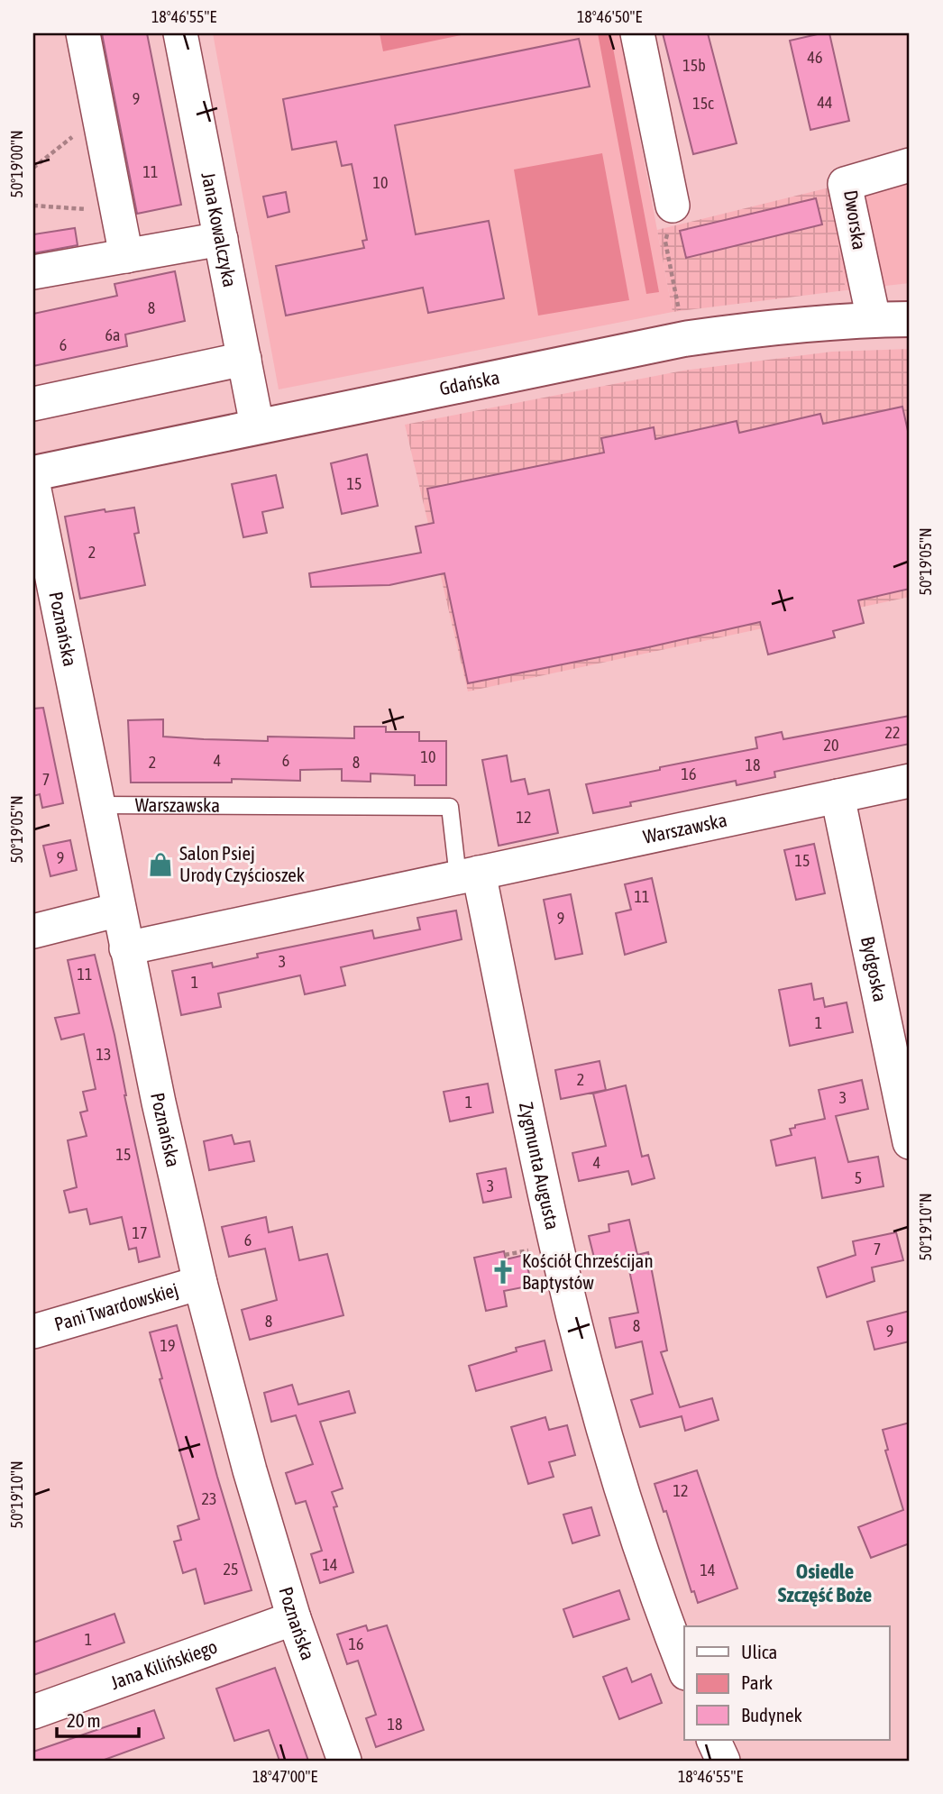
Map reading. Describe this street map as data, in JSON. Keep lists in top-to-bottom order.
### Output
{
  "streets": {
    "street": [
      "Dworska",
      "Jana Kowalczyka",
      "Gdańska",
      "Poznańska",
      "Warszawska",
      "Bydgoska",
      "Zygmunta Augusta",
      "Pani Twardowskiej",
      "Jana Kilińskiego"
    ]
  },
  "crossings": [
    ["Dworska", "Gdańska"],
    ["Jana Kowalczyka", "Gdańska"],
    ["Poznańska", "Warszawska"],
    ["Poznańska", "Pani Twardowskiej"],
    ["Poznańska", "Jana Kilińskiego"],
    ["Warszawska", "Bydgoska"],
    ["Warszawska", "Zygmunta Augusta"]
  ],
  "districts": ["Osiedle Szczęść Boże"],
  "places": {
    "shop": ["Salon Psiej Urody Czyścioszek"],
    "church": ["Kościół Chrześcijan Baptystów"]
  },
  "house_numbers": [
    "46",
    "15b",
    "9",
    "44",
    "15c",
    "11",
    "10",
    "8",
    "6a",
    "6",
    "15",
    "2",
    "22",
    "20",
    "10",
    "4",
    "6",
    "2",
    "8",
    "18",
    "16",
    "7",
    "12",
    "9",
    "15",
    "11",
    "9",
    "3",
    "11",
    "1",
    "1",
    "13",
    "2",
    "3",
    "1",
    "15",
    "4",
    "5",
    "3",
    "17",
    "6",
    "7",
    "8",
    "8",
    "9",
    "19",
    "12",
    "23",
    "14",
    "25",
    "14",
    "1",
    "16",
    "18"
  ],
  "legend": ["Ulica", "Park", "Budynek"],
  "scale_bar": "20 m",
  "coordinates": [
    "18°46'55\"E",
    "18°46'50\"E",
    "50°19'00\"N",
    "50°19'05\"N",
    "50°19'10\"N",
    "18°47'00\"E"
  ]
}
